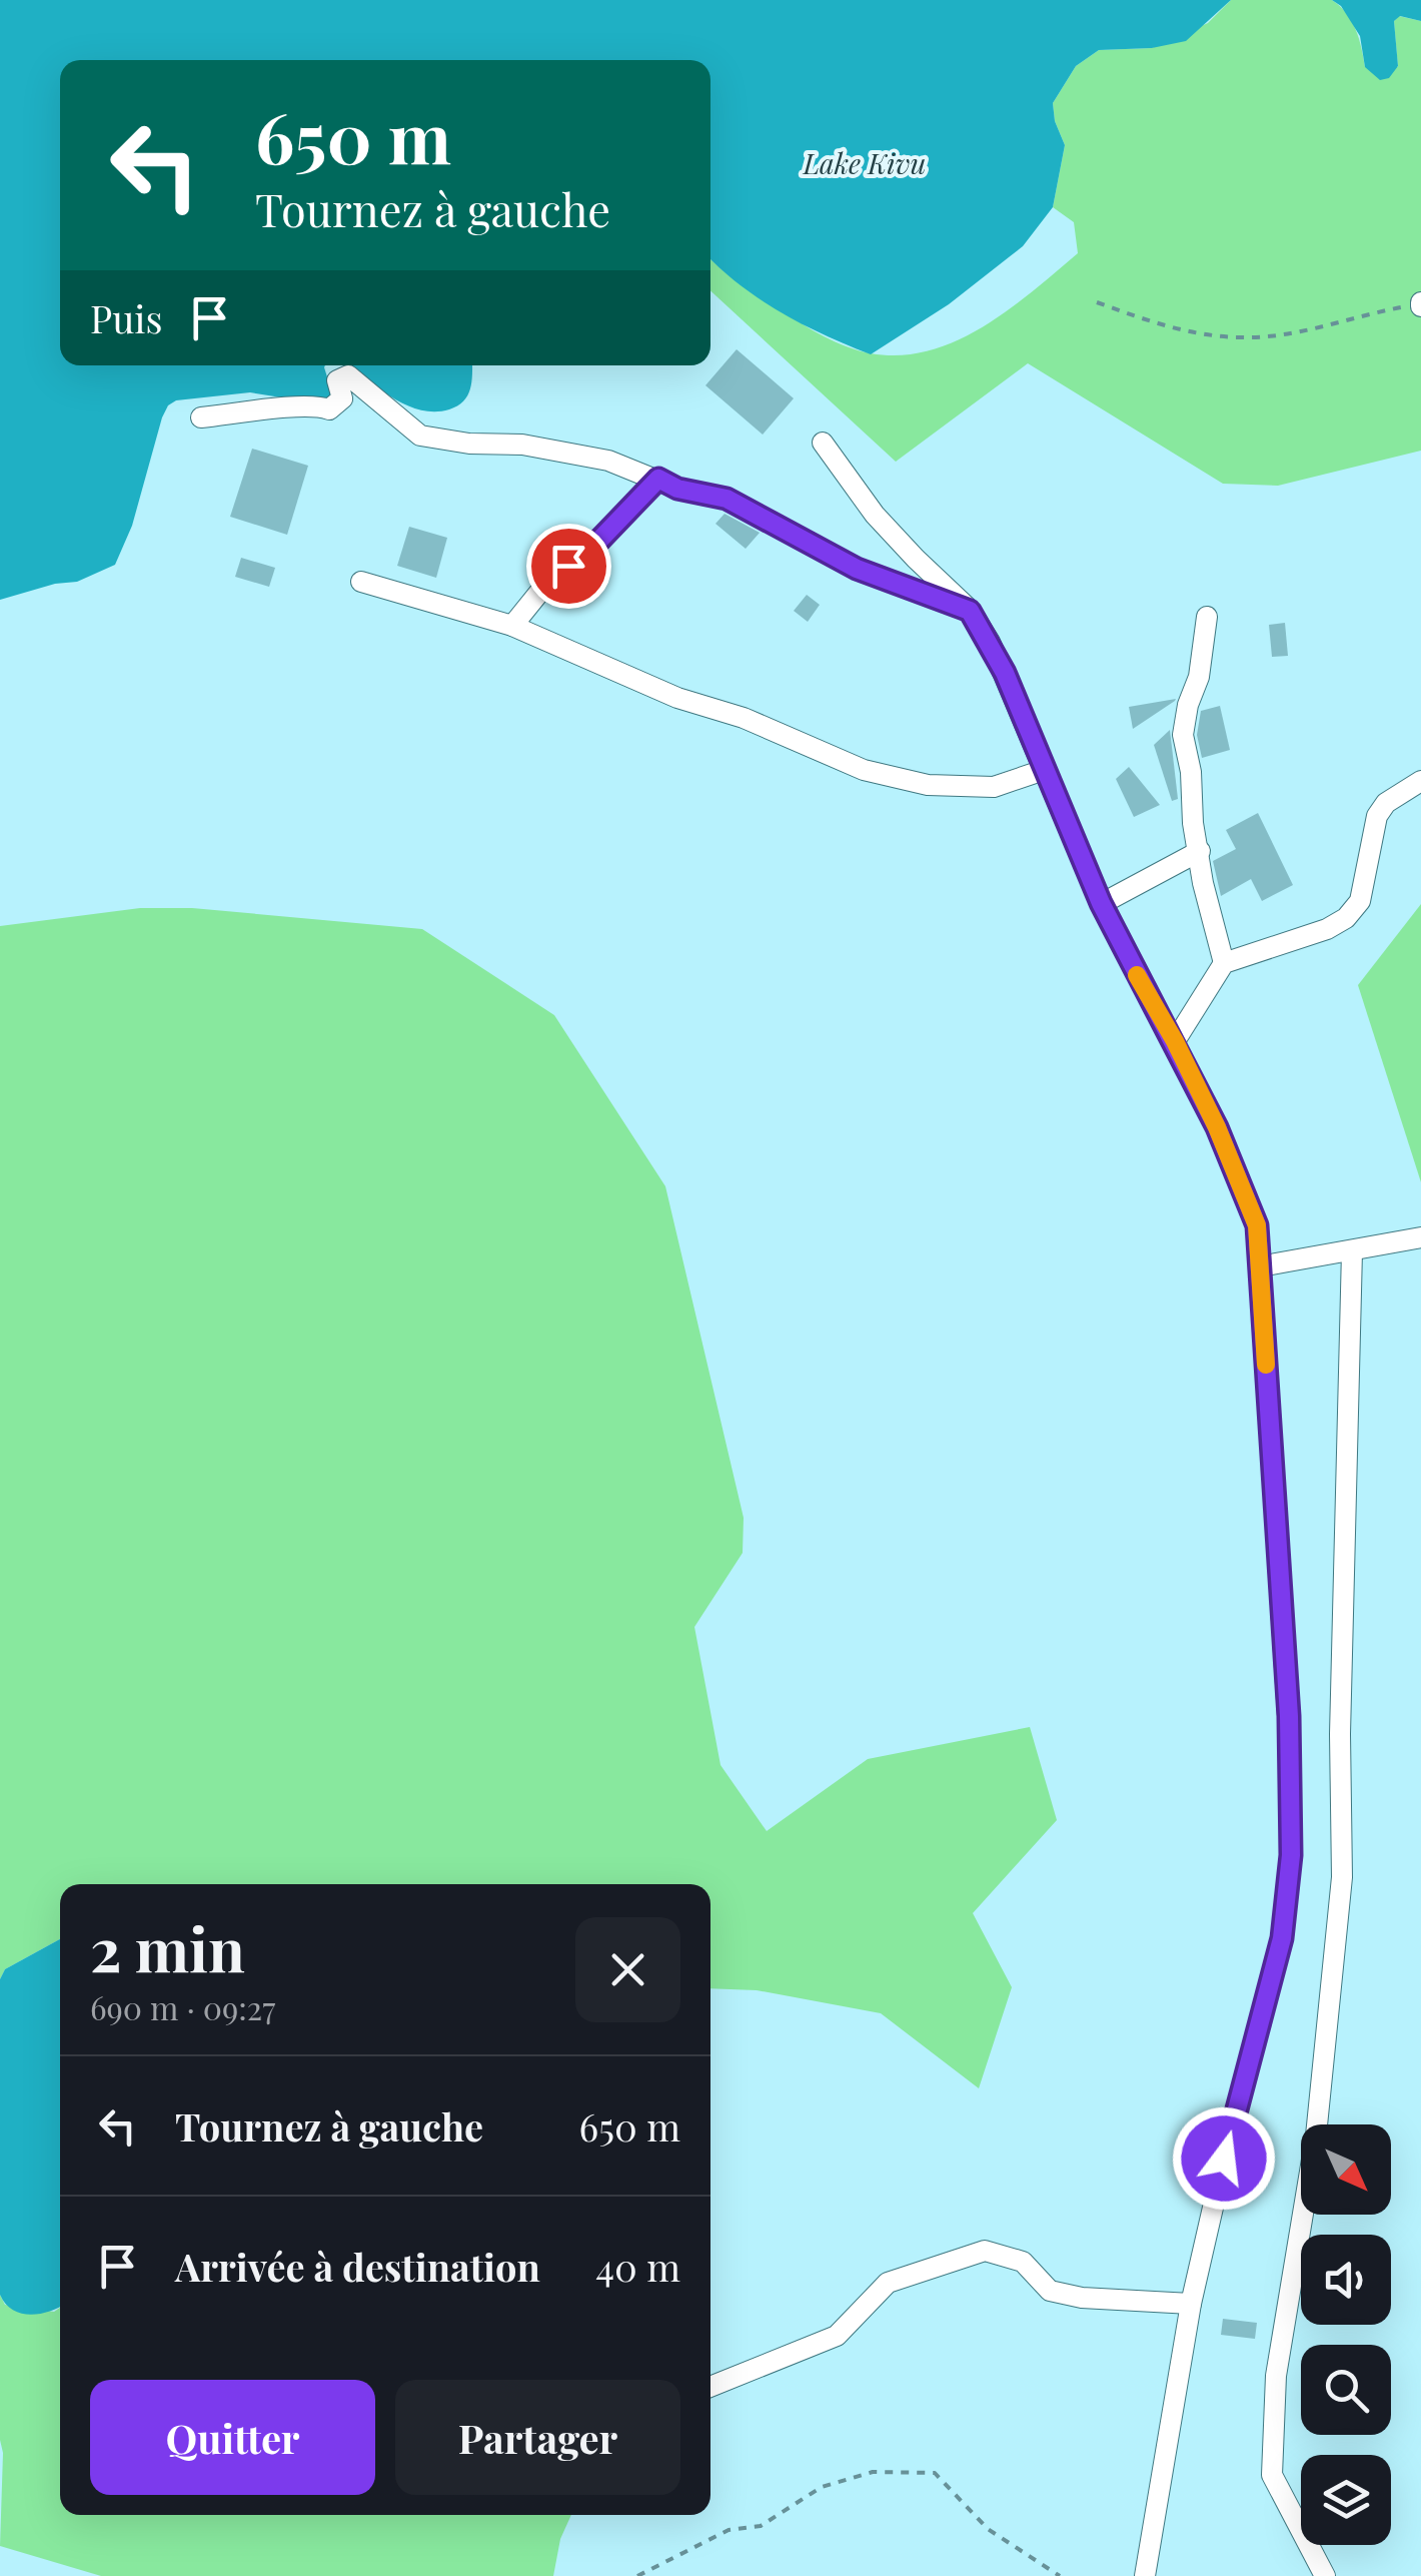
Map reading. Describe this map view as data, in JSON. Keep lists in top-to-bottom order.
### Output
{
  "water": ["Lake Kivu"],
  "north": "bottom right",
  "page": {
    "turn": ["650 m", "Tournez à gauche"],
    "then": "Puis",
    "heading": ["2 min", "690 m · 09:27"],
    "list": [
      {
        "name": "Tournez à gauche",
        "value": "650 m"
      },
      {
        "name": "Arrivée à destination",
        "value": "40 m"
      }
    ],
    "buttons": ["Quitter", "Partager"]
  }
}
